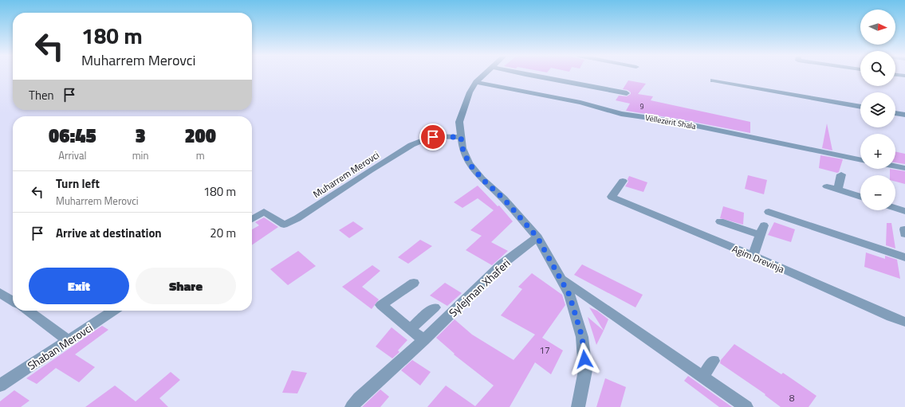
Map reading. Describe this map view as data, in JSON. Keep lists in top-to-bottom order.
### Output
{
  "streets": {
    "street": [
      "Vëllezërit Shala",
      "Muharrem Merovci",
      "Agim Drevinja",
      "Sylejman Xhaferi",
      "Shaban Merovci"
    ]
  },
  "house_numbers": ["9", "17", "8"],
  "north": "right",
  "page": {
    "map_buttons": ["+", "−"],
    "turn": ["180 m", "Muharrem Merovci"],
    "then": "Then",
    "eta": [
      "06:45",
      "Arrival",
      "3",
      "min",
      "200",
      "m"
    ],
    "list": [
      {
        "name": "Turn left",
        "note": "Muharrem Merovci",
        "value": "180 m"
      },
      {
        "name": "Arrive at destination",
        "value": "20 m"
      }
    ],
    "buttons": ["Exit", "Share"]
  }
}
